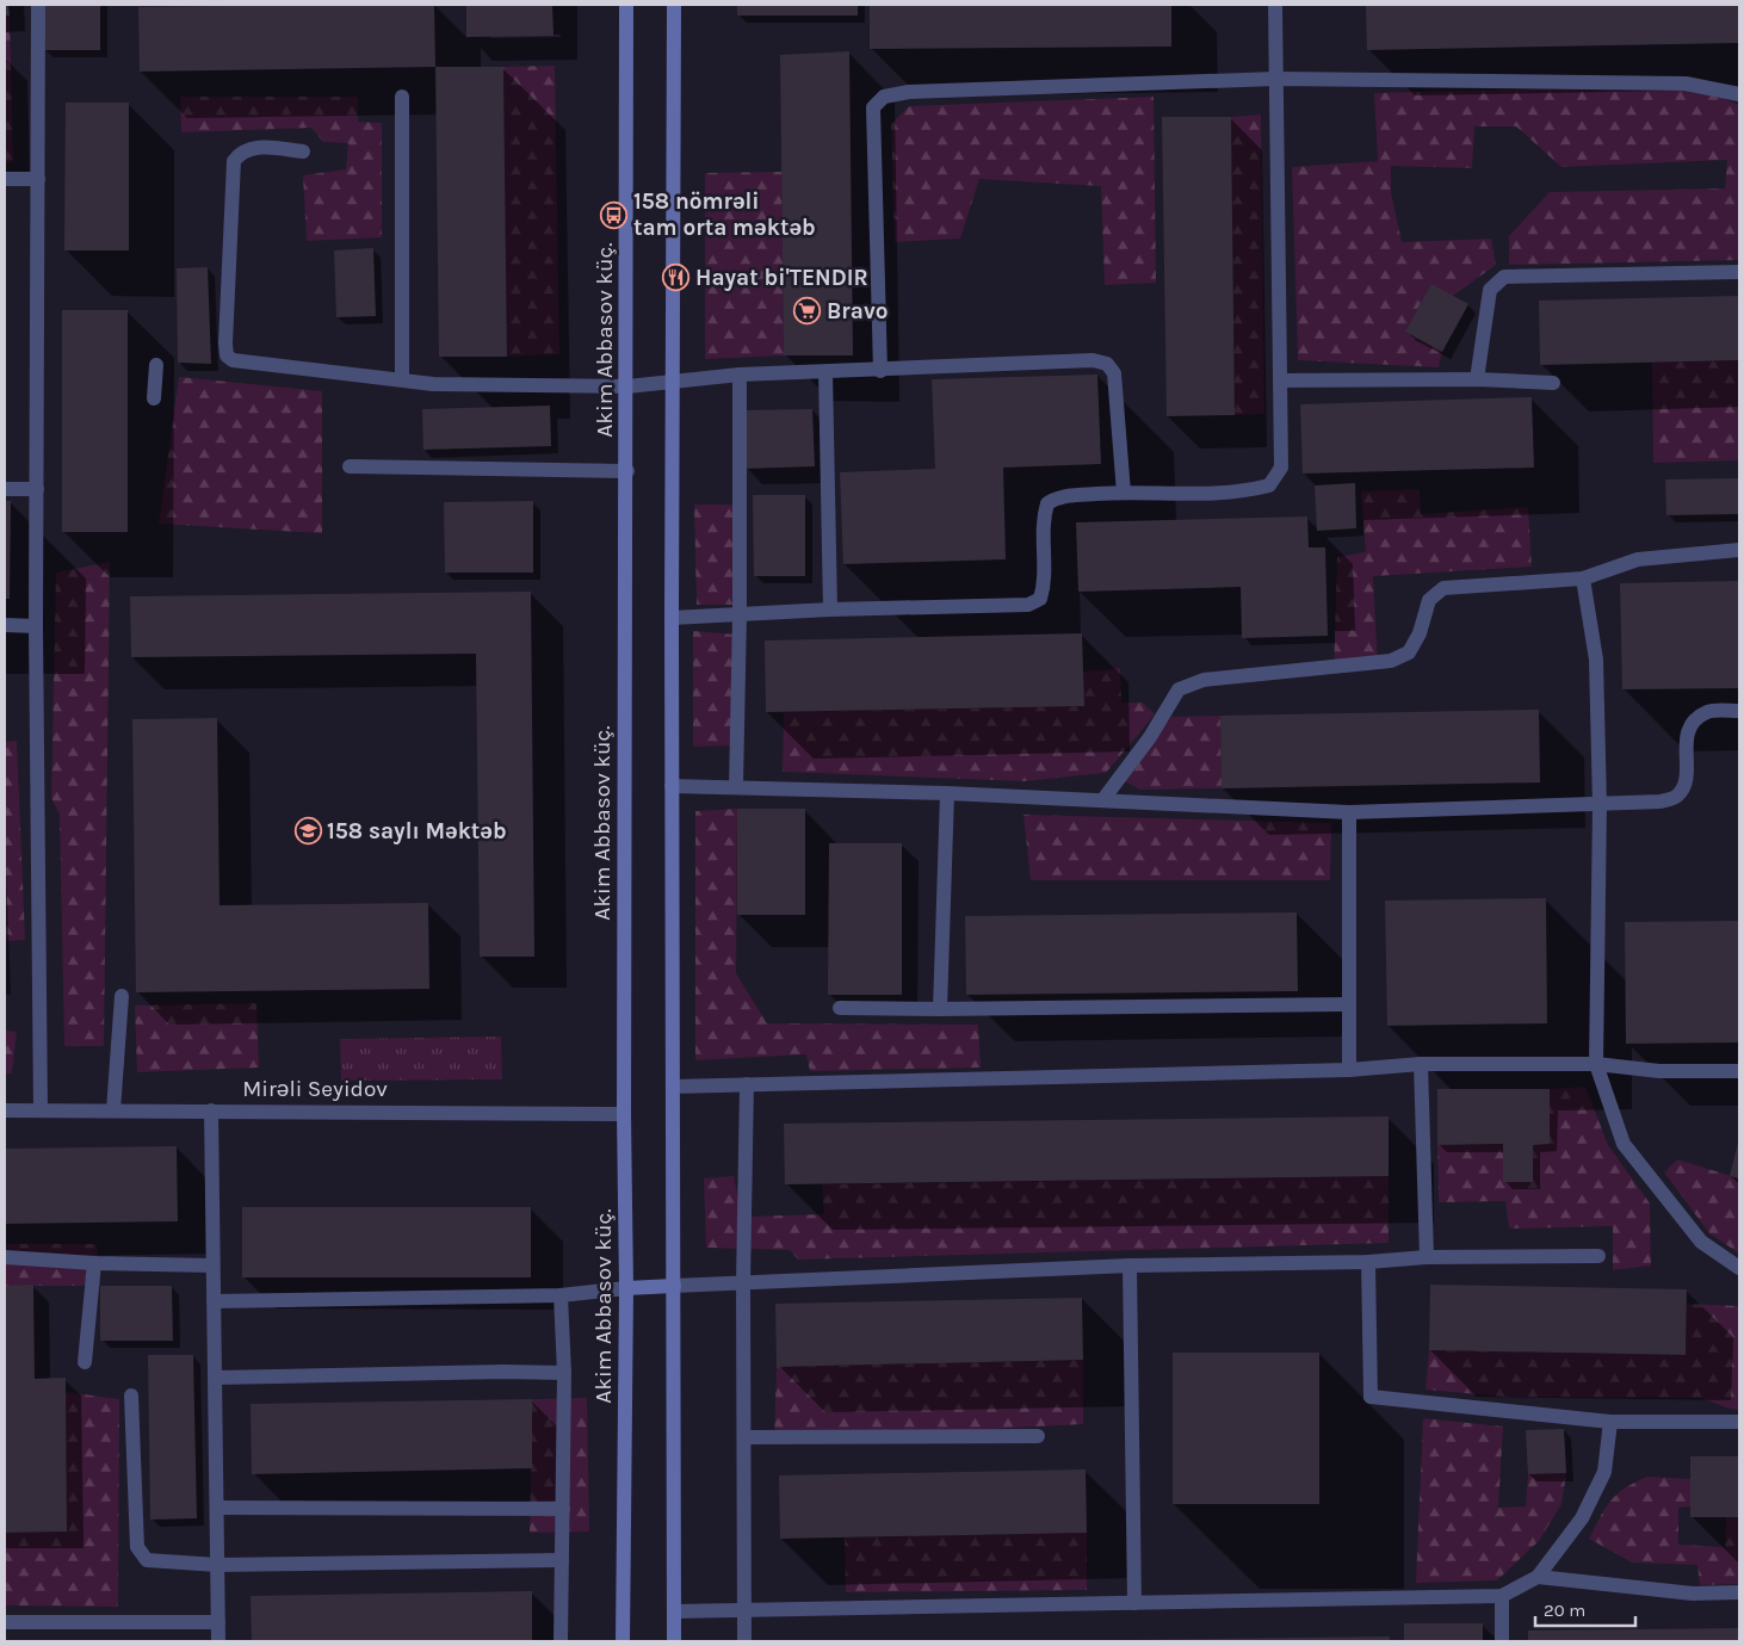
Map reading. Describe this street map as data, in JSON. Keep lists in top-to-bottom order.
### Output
{
  "streets": {
    "main road": ["Akim Abbasov küç."],
    "street": ["Mirəli Seyidov"]
  },
  "crossings": [
    ["Akim Abbasov küç.", "Mirəli Seyidov"]
  ],
  "places": {
    "bus stop": ["158 nömrəli tam orta məktəb"],
    "restaurant": ["Hayat bi'TENDIR"],
    "supermarket": ["Bravo"],
    "school or university": ["158 saylı Məktəb"]
  },
  "scale_bar": "20 m"
}
